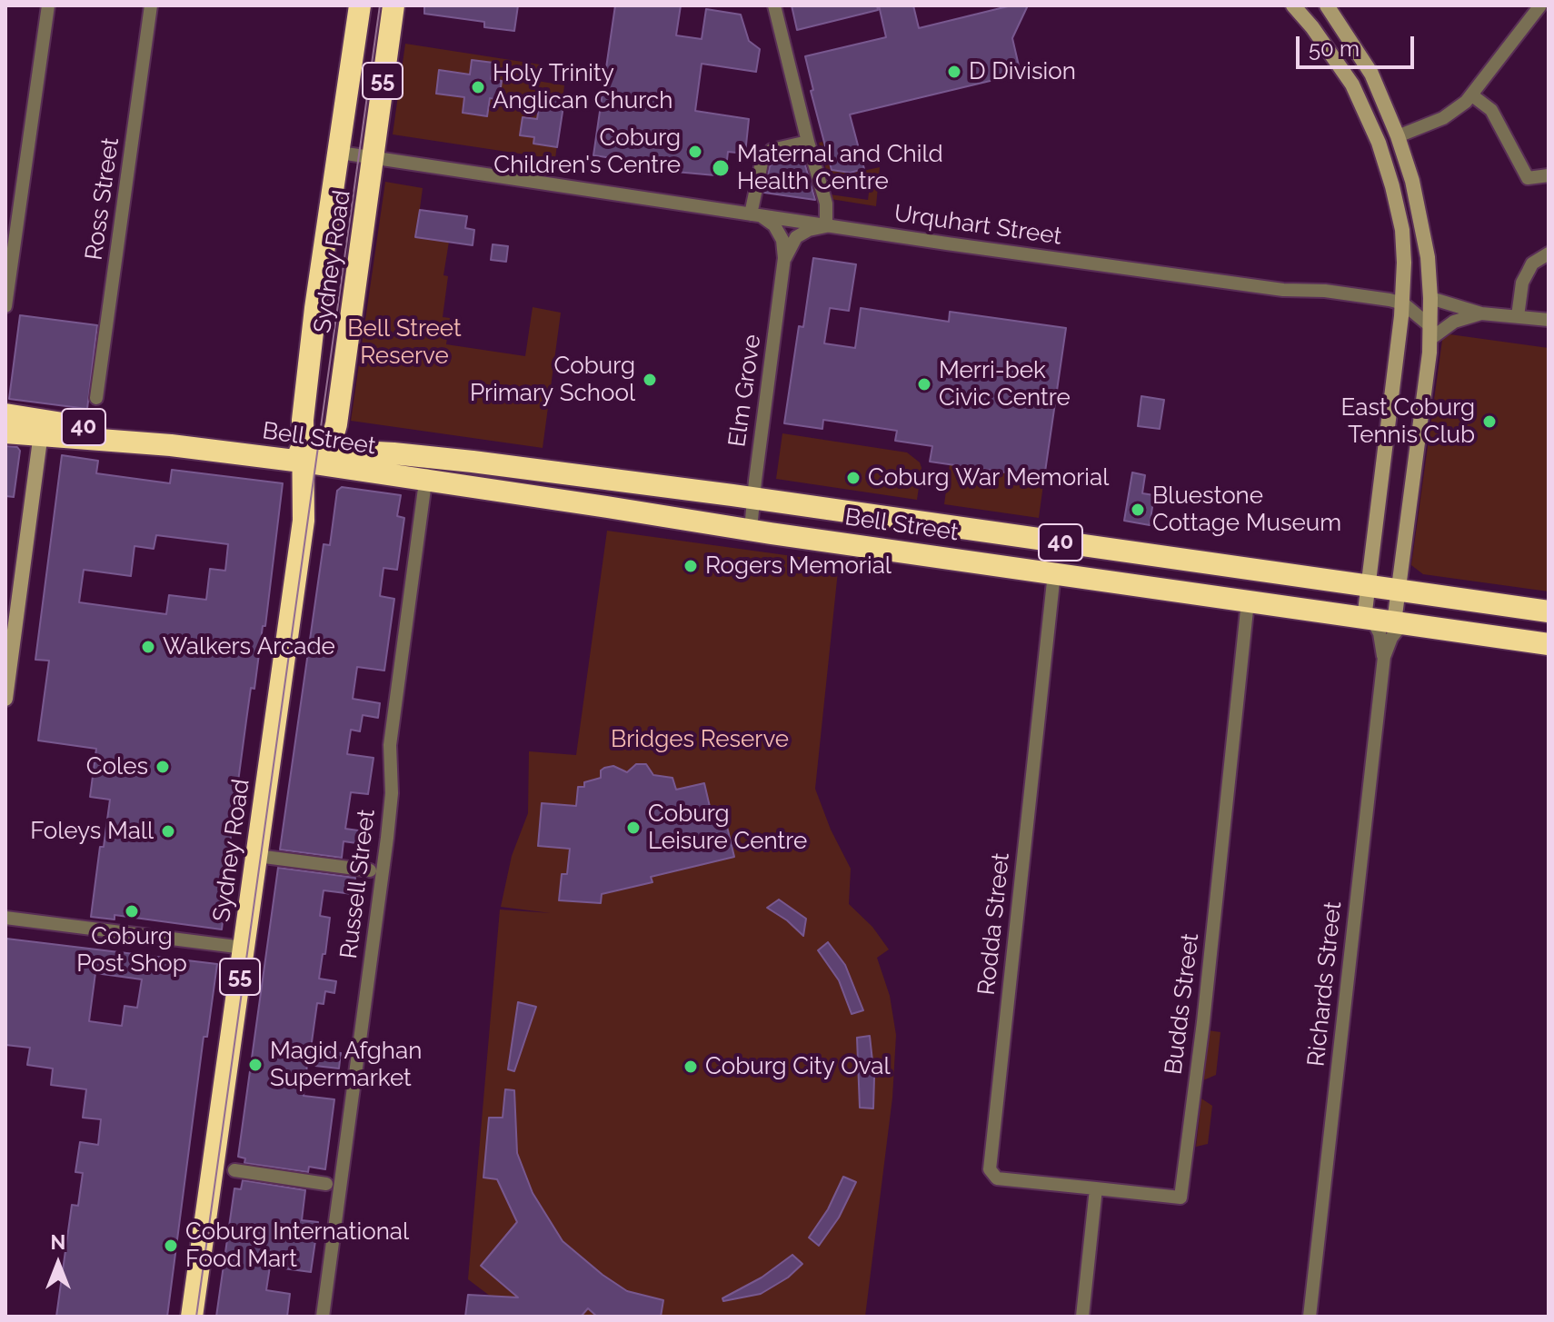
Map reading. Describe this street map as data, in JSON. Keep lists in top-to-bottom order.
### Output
{
  "streets": {
    "highway": [
      "55",
      "Sydney Road",
      "40",
      "Bell Street"
    ],
    "street": [
      "Ross Street",
      "Urquhart Street",
      "Elm Grove",
      "Russell Street",
      "Rodda Street",
      "Richards Street",
      "Budds Street"
    ]
  },
  "crossings": [
    ["Urquhart Street", "Sydney Road"],
    ["Urquhart Street", "Elm Grove"],
    ["Sydney Road", "Bell Street"],
    ["Elm Grove", "Bell Street"],
    ["Bell Street", "Russell Street"],
    ["Bell Street", "Rodda Street"],
    ["Bell Street", "Richards Street"],
    ["Bell Street", "Budds Street"],
    ["Rodda Street", "Budds Street"]
  ],
  "parks": ["Bell Street Reserve", "Bridges Reserve"],
  "places": [
    "D Division",
    "Holy Trinity Anglican Church",
    "Coburg Children's Centre",
    "Maternal and Child Health Centre",
    "Coburg Primary School",
    "Merri-bek Civic Centre",
    "East Coburg Tennis Club",
    "Coburg War Memorial",
    "Bluestone Cottage Museum",
    "Rogers Memorial",
    "Walkers Arcade",
    "Coles",
    "Coburg Leisure Centre",
    "Foleys Mall",
    "Coburg Post Shop",
    "Magid Afghan Supermarket",
    "Coburg City Oval",
    "Coburg International Food Mart"
  ],
  "scale_bar": "50 m",
  "north": "top"
}
